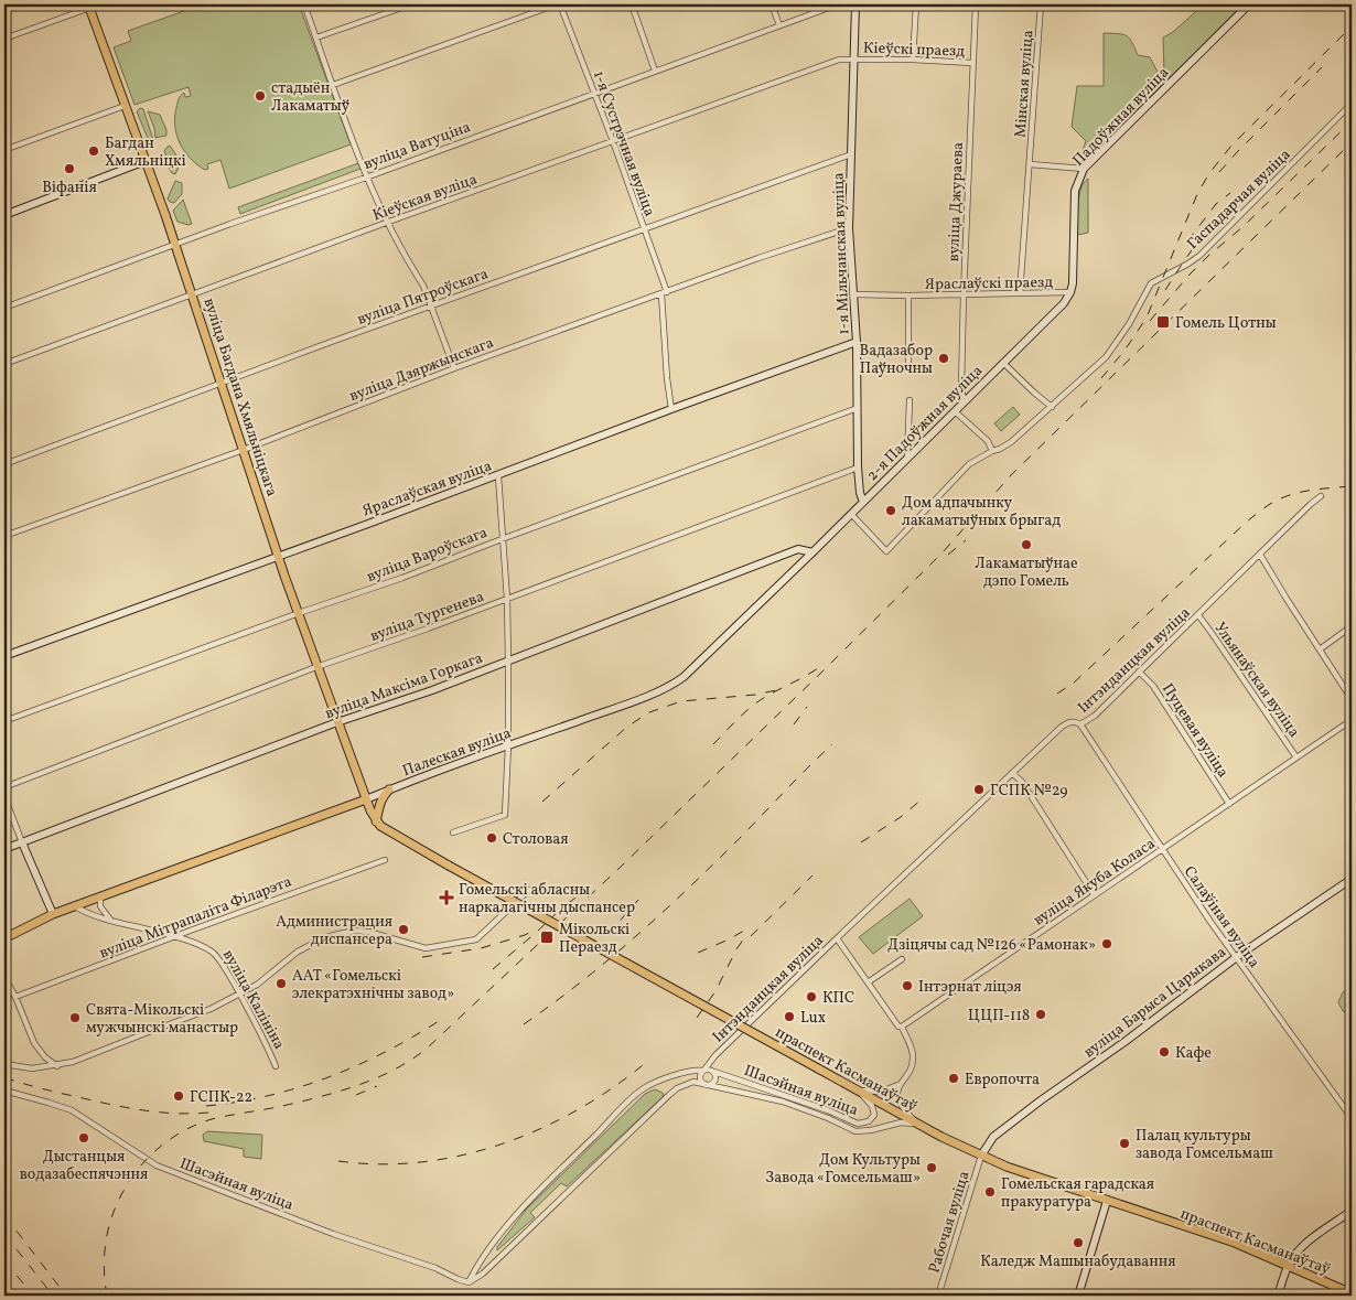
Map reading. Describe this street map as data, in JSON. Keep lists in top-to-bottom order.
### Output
{
  "streets": {
    "main road": ["вуліца Багдана Хмяльніцкага", "Палеская вуліца", "праспект Касманаўтаў"],
    "street": [
      "Кіеўскі праезд",
      "Мінская вуліца",
      "Падоўжная вуліца",
      "1-я Сустрэчная вуліца",
      "вуліца Ватуціна",
      "Кіеўская вуліца",
      "Гаспадарчая вуліца",
      "вуліца Джураева",
      "1-я Мільчанская вуліца",
      "Яраслаўскі праезд",
      "вуліца Пятроўскага",
      "вуліца Дзяржынскага",
      "2-я Падоўжная вуліца",
      "Яраслаўская вуліца",
      "вуліца Вароўскага",
      "вуліца Тургенева",
      "Інтэнданцкая вуліца",
      "Ульянаўская вуліца",
      "вуліца Максіма Горкага",
      "Пуцевая вуліца",
      "вуліца Якуба Коласа",
      "вуліца Мітрапаліта Філарэта",
      "Салаўіная вуліца",
      "вуліца Калініна",
      "вуліца Барыса Царыкава",
      "Шасэйная вуліца",
      "Рабочая вуліца"
    ]
  },
  "crossings": [
    ["Кіеўскі праезд", "Кіеўская вуліца"],
    ["Кіеўскі праезд", "вуліца Джураева"],
    ["Кіеўскі праезд", "1-я Мільчанская вуліца"],
    ["Мінская вуліца", "Яраслаўскі праезд"],
    ["Падоўжная вуліца", "Яраслаўскі праезд"],
    ["Падоўжная вуліца", "2-я Падоўжная вуліца"],
    ["1-я Сустрэчная вуліца", "вуліца Ватуціна"],
    ["1-я Сустрэчная вуліца", "Кіеўская вуліца"],
    ["1-я Сустрэчная вуліца", "вуліца Пятроўскага"],
    ["1-я Сустрэчная вуліца", "вуліца Дзяржынскага"],
    ["вуліца Ватуціна", "вуліца Багдана Хмяльніцкага"],
    ["Кіеўская вуліца", "1-я Мільчанская вуліца"],
    ["Кіеўская вуліца", "вуліца Багдана Хмяльніцкага"],
    ["Гаспадарчая вуліца", "2-я Падоўжная вуліца"],
    ["Гаспадарчая вуліца", "Палеская вуліца"],
    ["вуліца Джураева", "Яраслаўскі праезд"],
    ["вуліца Джураева", "2-я Падоўжная вуліца"],
    ["1-я Мільчанская вуліца", "Яраслаўскі праезд"],
    ["1-я Мільчанская вуліца", "вуліца Пятроўскага"],
    ["1-я Мільчанская вуліца", "вуліца Дзяржынскага"],
    ["1-я Мільчанская вуліца", "2-я Падоўжная вуліца"],
    ["1-я Мільчанская вуліца", "Яраслаўская вуліца"],
    ["1-я Мільчанская вуліца", "вуліца Вароўскага"],
    ["1-я Мільчанская вуліца", "вуліца Тургенева"],
    ["1-я Мільчанская вуліца", "Палеская вуліца"],
    ["Яраслаўскі праезд", "2-я Падоўжная вуліца"],
    ["вуліца Пятроўскага", "вуліца Багдана Хмяльніцкага"],
    ["вуліца Дзяржынскага", "вуліца Багдана Хмяльніцкага"],
    ["вуліца Багдана Хмяльніцкага", "Яраслаўская вуліца"],
    ["вуліца Багдана Хмяльніцкага", "вуліца Вароўскага"],
    ["вуліца Багдана Хмяльніцкага", "вуліца Тургенева"],
    ["вуліца Багдана Хмяльніцкага", "вуліца Максіма Горкага"],
    ["вуліца Багдана Хмяльніцкага", "Палеская вуліца"],
    ["вуліца Багдана Хмяльніцкага", "праспект Касманаўтаў"],
    ["2-я Падоўжная вуліца", "Палеская вуліца"],
    ["Інтэнданцкая вуліца", "Ульянаўская вуліца"],
    ["Інтэнданцкая вуліца", "Пуцевая вуліца"],
    ["Інтэнданцкая вуліца", "вуліца Якуба Коласа"],
    ["Інтэнданцкая вуліца", "Салаўіная вуліца"],
    ["Інтэнданцкая вуліца", "Шасэйная вуліца"],
    ["Ульянаўская вуліца", "вуліца Якуба Коласа"],
    ["вуліца Максіма Горкага", "Палеская вуліца"],
    ["Пуцевая вуліца", "вуліца Якуба Коласа"],
    ["Палеская вуліца", "вуліца Калініна"],
    ["Палеская вуліца", "праспект Касманаўтаў"],
    ["вуліца Якуба Коласа", "Салаўіная вуліца"],
    ["вуліца Мітрапаліта Філарэта", "вуліца Калініна"],
    ["Салаўіная вуліца", "вуліца Барыса Царыкава"],
    ["вуліца Барыса Царыкава", "праспект Касманаўтаў"],
    ["вуліца Барыса Царыкава", "Рабочая вуліца"],
    ["праспект Касманаўтаў", "Шасэйная вуліца"],
    ["праспект Касманаўтаў", "Рабочая вуліца"]
  ],
  "places": {
    "other": [
      "стадыён Лакаматыў",
      "Багдан Хмяльніцкі",
      "Віфанія",
      "Вадазабор Паўночны",
      "Дом адпачынку лакаматыўных брыгад",
      "Лакаматыўнае дэпо Гомель",
      "ГСПК №29",
      "Столовая",
      "Администрация диспансера",
      "Дзіцячы сад №126 «Рамонак»",
      "ААТ «Гомельскі элекратэхнічны завод»",
      "Інтэрнат ліцэя",
      "КПС",
      "ЦЦП-118",
      "Lux",
      "Свята-Мікольскі мужчынскі манастыр",
      "Кафе",
      "Европочта",
      "ГСПК-22",
      "Дыстанцыя водазабеспячэння",
      "Палац культуры завода Гомсельмаш",
      "Дом Культуры Завода «Гомсельмаш»",
      "Гомельская гарадская пракуратура",
      "Каледж Машынабудавання"
    ],
    "transit": ["Гомель Цотны", "Мікольскі Пераезд"],
    "health": ["Гомельскі абласны наркалагічны дыспансер"]
  }
}
